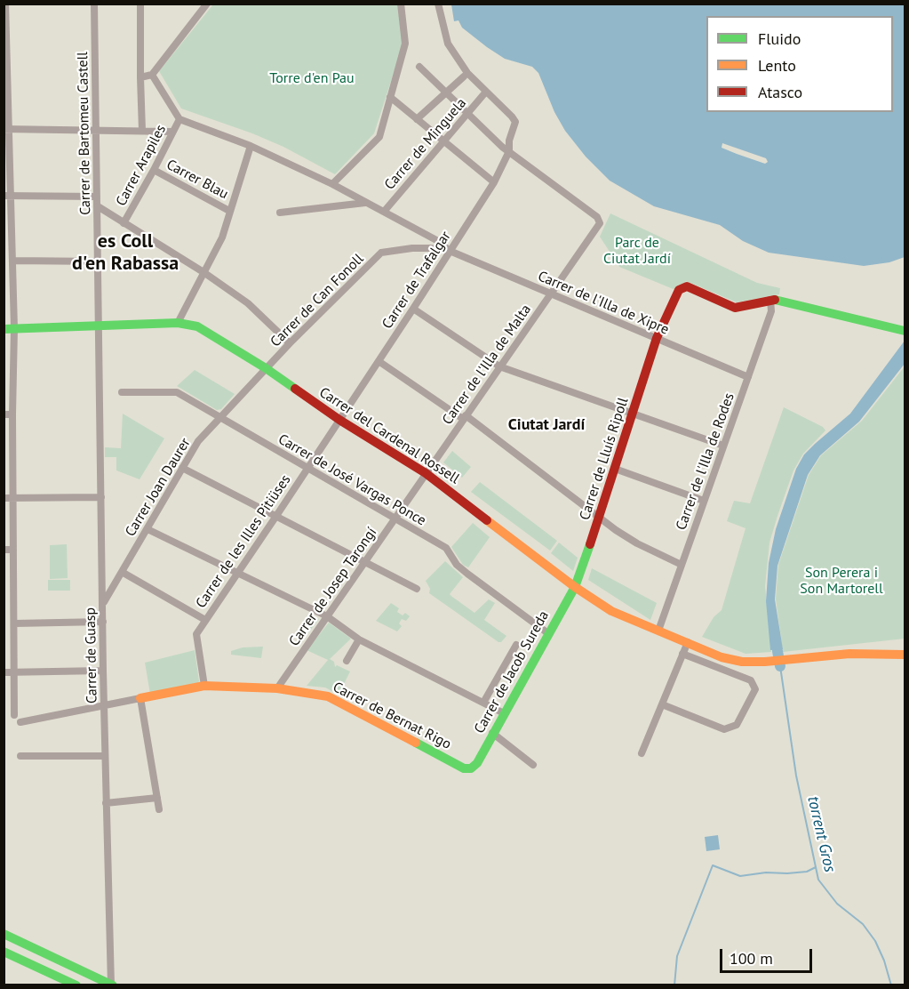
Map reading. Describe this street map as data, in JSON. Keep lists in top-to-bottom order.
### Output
{
  "streets": {
    "main road": [
      "Carrer del Cardenal Rossell",
      "Carrer de Lluís Ripoll",
      "Carrer de Jacob Sureda",
      "Carrer de Bernat Rigo"
    ],
    "street": [
      "Carrer de Bartomeu Castell",
      "Carrer de Minguela",
      "Carrer Arapiles",
      "Carrer Blau",
      "Carrer de Trafalgar",
      "Carrer de Can Fonoll",
      "Carrer de l'Illa de Xipre",
      "Carrer de l'Illa de Malta",
      "Carrer de l'Illa de Rodes",
      "Carrer de José Vargas Ponce",
      "Carrer Joan Daurer",
      "Carrer de les Illes Pitiüses",
      "Carrer de Josep Tarongí",
      "Carrer de Guasp"
    ]
  },
  "crossings": [
    ["Carrer de Bartomeu Castell", "Carrer del Cardenal Rossell"],
    ["Carrer de Bartomeu Castell", "Carrer de Guasp"],
    ["Carrer de Minguela", "Carrer de Trafalgar"],
    ["Carrer Arapiles", "Carrer Blau"],
    ["Carrer de Trafalgar", "Carrer de Can Fonoll"],
    ["Carrer de Trafalgar", "Carrer de l'Illa de Xipre"],
    ["Carrer de Trafalgar", "Carrer de l'Illa de Malta"],
    ["Carrer de Trafalgar", "Carrer del Cardenal Rossell"],
    ["Carrer de Trafalgar", "Carrer de les Illes Pitiüses"],
    ["Carrer de Can Fonoll", "Carrer de l'Illa de Xipre"],
    ["Carrer de Can Fonoll", "Carrer del Cardenal Rossell"],
    ["Carrer de Can Fonoll", "Carrer Joan Daurer"],
    ["Carrer de l'Illa de Xipre", "Carrer de l'Illa de Malta"],
    ["Carrer de l'Illa de Xipre", "Carrer de Lluís Ripoll"],
    ["Carrer de l'Illa de Xipre", "Carrer de l'Illa de Rodes"],
    ["Carrer de l'Illa de Malta", "Carrer del Cardenal Rossell"],
    ["Carrer de l'Illa de Malta", "Carrer de Josep Tarongí"],
    ["Carrer del Cardenal Rossell", "Carrer de Lluís Ripoll"],
    ["Carrer del Cardenal Rossell", "Carrer de l'Illa de Rodes"],
    ["Carrer del Cardenal Rossell", "Carrer Joan Daurer"],
    ["Carrer del Cardenal Rossell", "Carrer de les Illes Pitiüses"],
    ["Carrer del Cardenal Rossell", "Carrer de Josep Tarongí"],
    ["Carrer del Cardenal Rossell", "Carrer de Guasp"],
    ["Carrer del Cardenal Rossell", "Carrer de Jacob Sureda"],
    ["Carrer de Lluís Ripoll", "Carrer de l'Illa de Rodes"],
    ["Carrer de Lluís Ripoll", "Carrer de Jacob Sureda"],
    ["Carrer de José Vargas Ponce", "Carrer Joan Daurer"],
    ["Carrer de José Vargas Ponce", "Carrer de les Illes Pitiüses"],
    ["Carrer de José Vargas Ponce", "Carrer de Josep Tarongí"],
    ["Carrer de José Vargas Ponce", "Carrer de Jacob Sureda"],
    ["Carrer Joan Daurer", "Carrer de Guasp"],
    ["Carrer de les Illes Pitiüses", "Carrer de Bernat Rigo"],
    ["Carrer de Josep Tarongí", "Carrer de Bernat Rigo"],
    ["Carrer de Jacob Sureda", "Carrer de Bernat Rigo"]
  ],
  "districts": ["es Coll d'en Rabassa", "Ciutat Jardí"],
  "water": ["torrent Gros"],
  "parks": ["Torre d'en Pau", "Parc de Ciutat Jardí", "Son Perera i Son Martorell"],
  "legend": ["Fluido", "Lento", "Atasco"],
  "scale_bar": "100 m"
}
